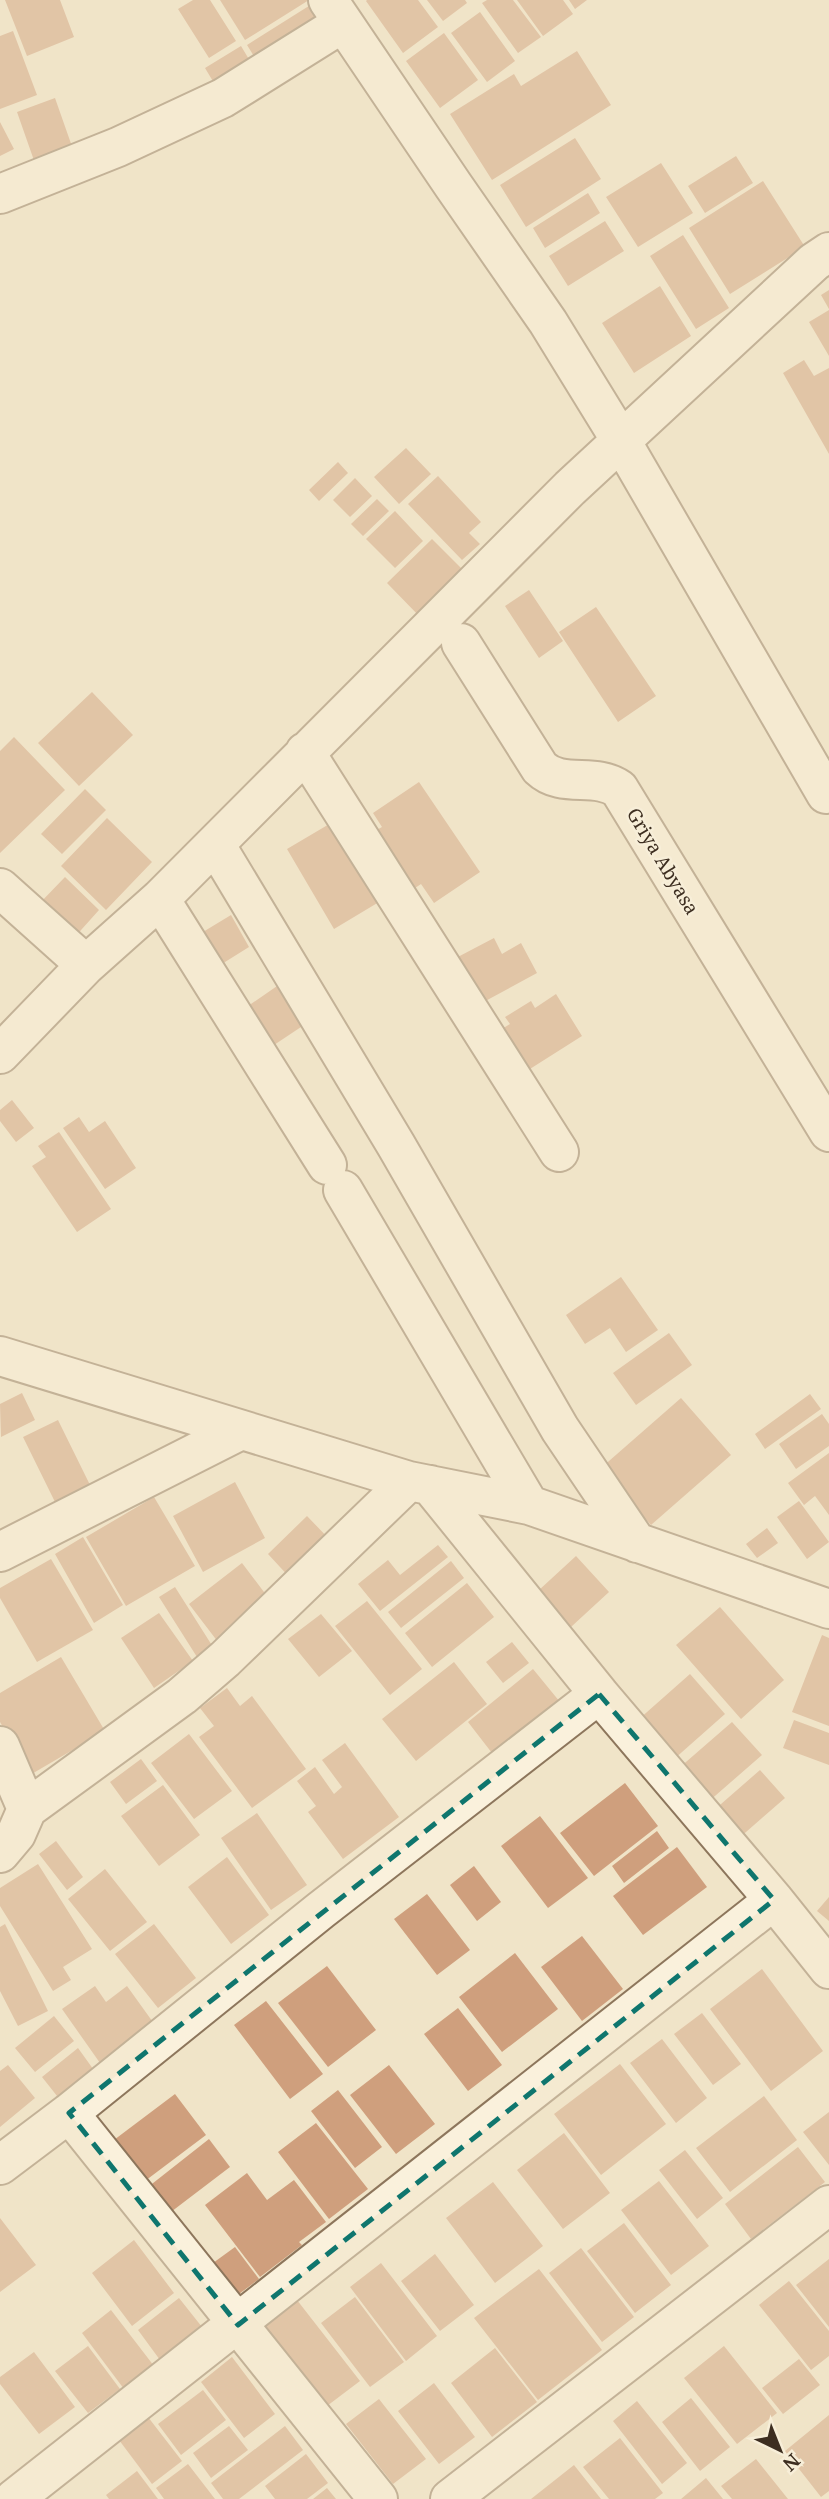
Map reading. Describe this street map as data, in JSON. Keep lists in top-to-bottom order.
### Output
{
  "streets": {
    "street": ["Griya Abyasa"]
  },
  "north": "bottom right"
}
